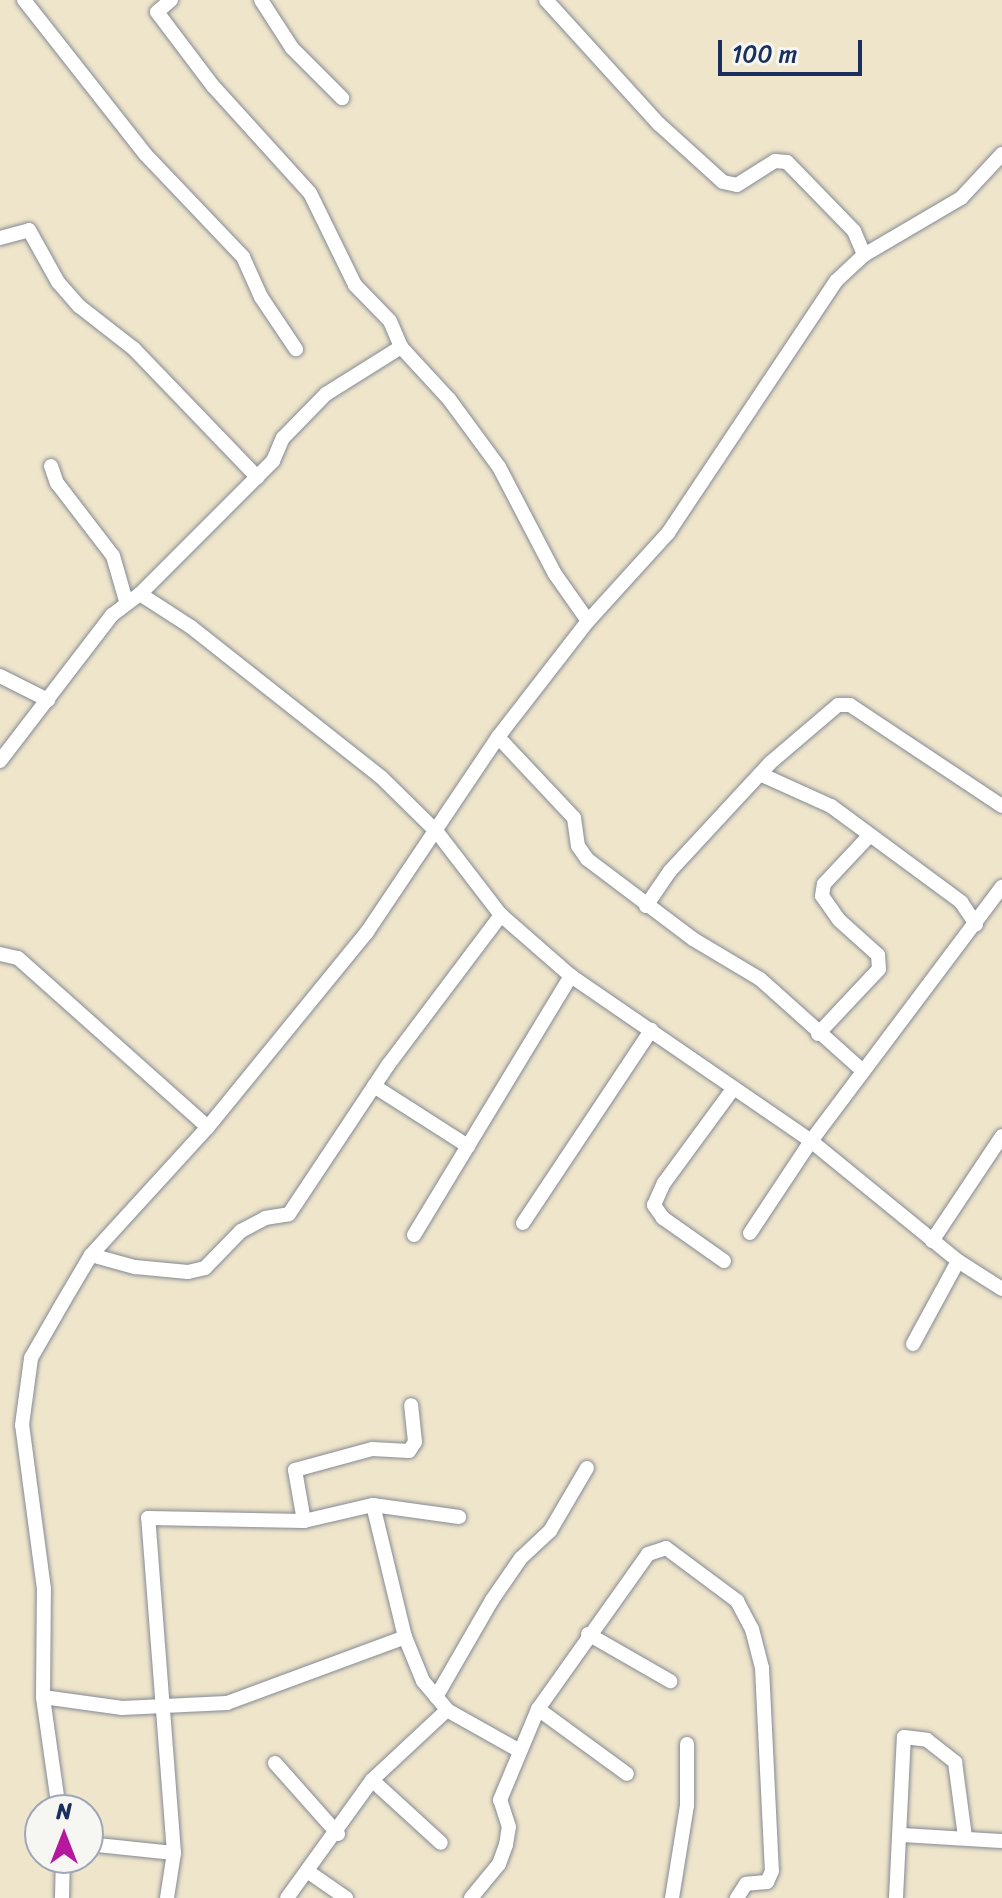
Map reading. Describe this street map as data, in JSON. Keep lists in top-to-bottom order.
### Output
{
  "scale_bar": "100 m",
  "north": "top"
}
